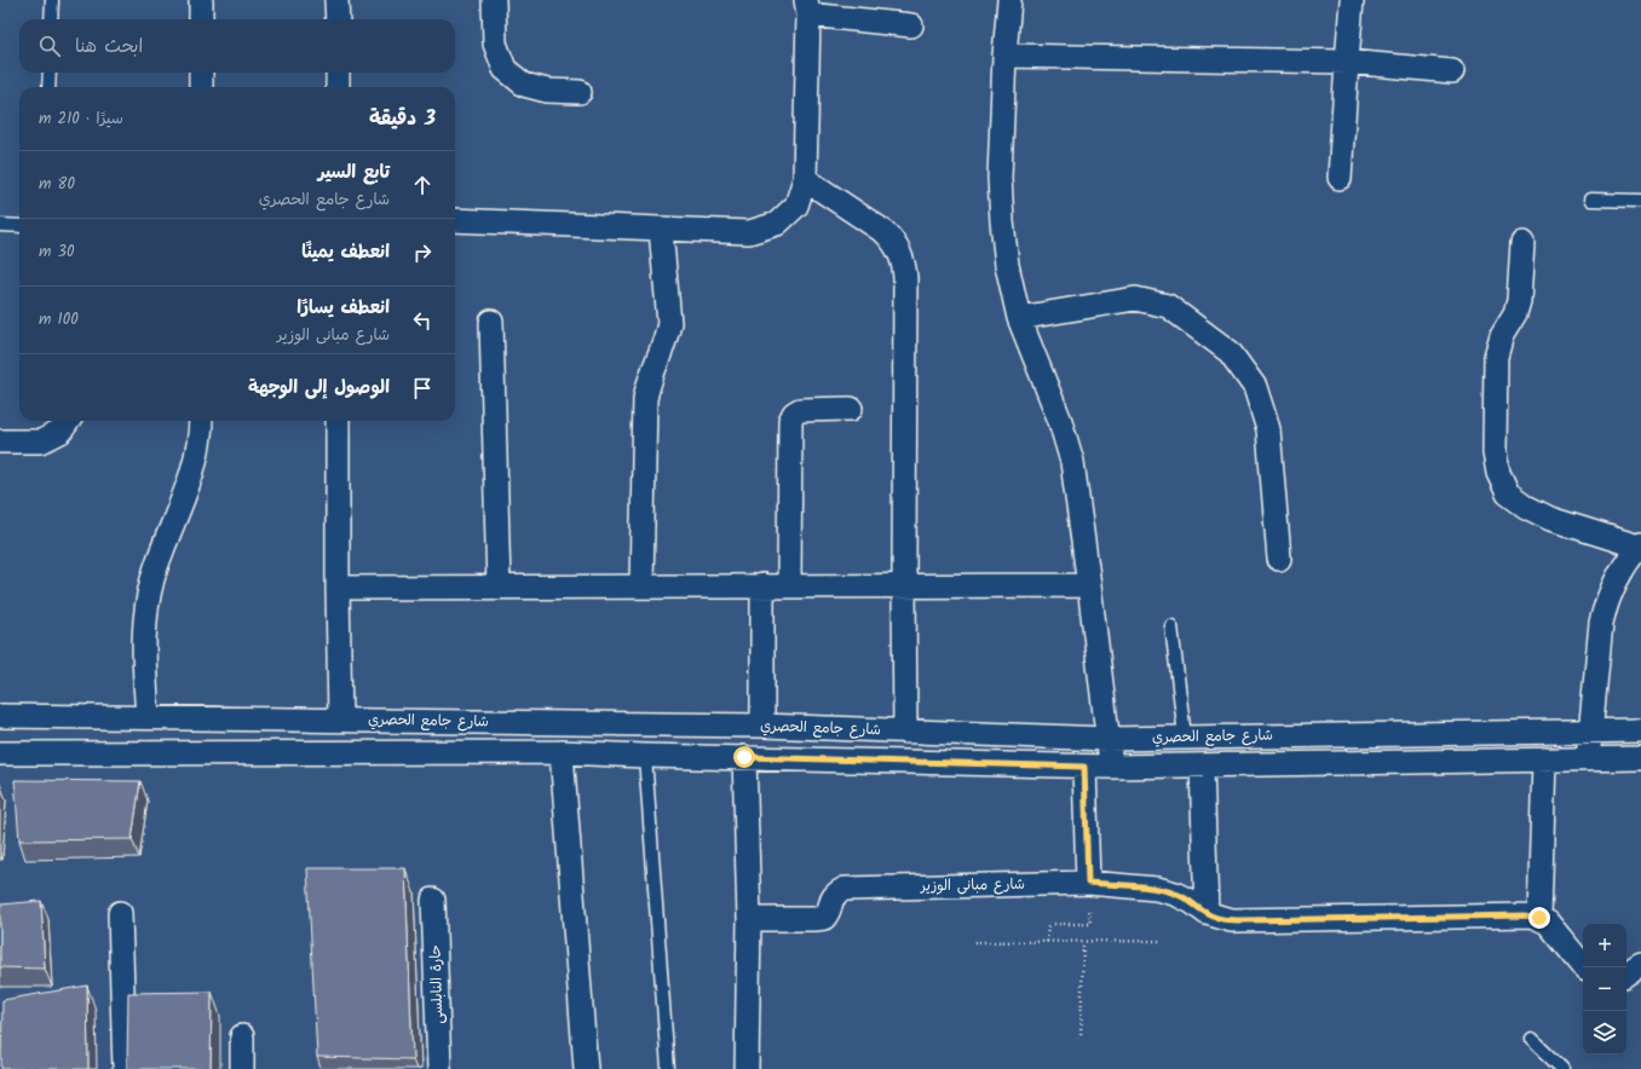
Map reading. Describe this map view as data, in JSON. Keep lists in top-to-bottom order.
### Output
{
  "streets": {
    "street": ["شارع جامع الحصري", "شارع مبانى الوزير", "حارة النابلسى"]
  },
  "page": {
    "search": "ابحث هنا",
    "heading": ["3 دقيقة", "سيرًا · 210 m"],
    "list": [
      ["تابع السير", "شارع جامع الحصري", "80 m"],
      ["انعطف يمينًا", "30 m"],
      ["انعطف يسارًا", "شارع مبانى الوزير", "100 m"],
      "الوصول إلى الوجهة"
    ],
    "map_buttons": ["+", "−"]
  }
}
